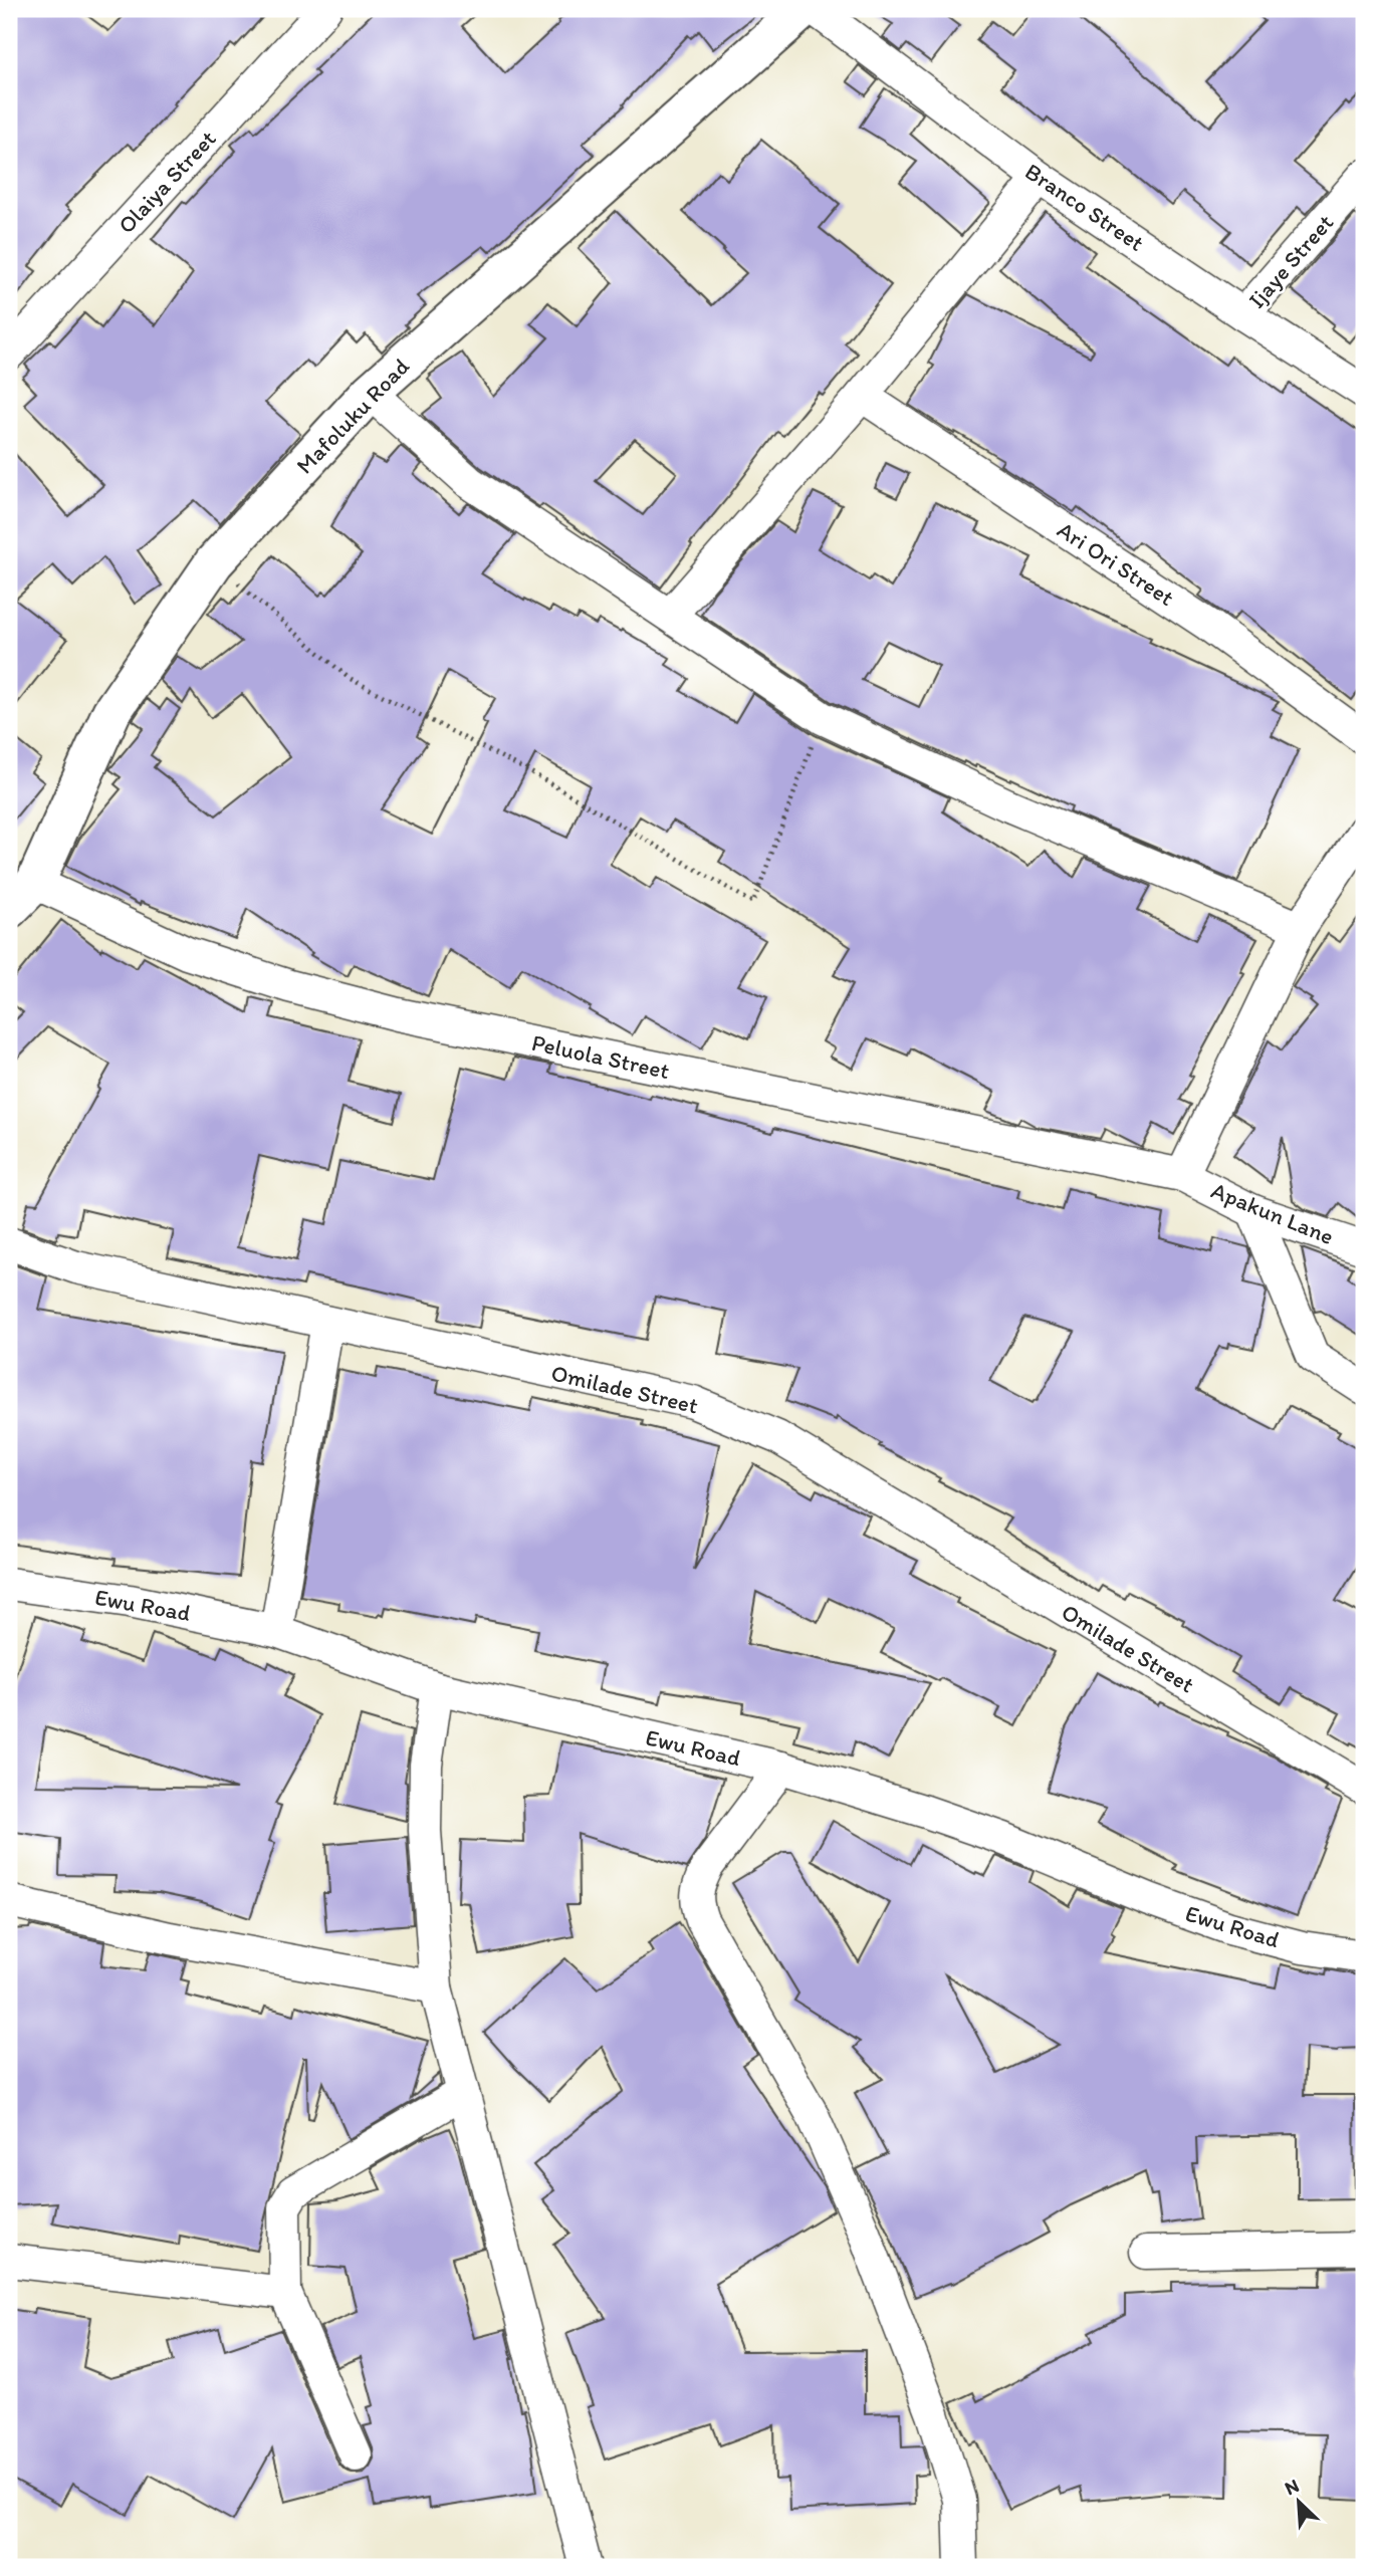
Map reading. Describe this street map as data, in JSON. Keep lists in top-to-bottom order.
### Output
{
  "streets": {
    "street": [
      "Olaiya Street",
      "Branco Street",
      "Ijaye Street",
      "Mafoluku Road",
      "Ari Ori Street",
      "Peluola Street",
      "Apakun Lane",
      "Omilade Street",
      "Ewu Road"
    ]
  },
  "crossings": [
    ["Branco Street", "Ijaye Street"],
    ["Mafoluku Road", "Peluola Street"],
    ["Peluola Street", "Apakun Lane"]
  ],
  "north": "top left"
}
